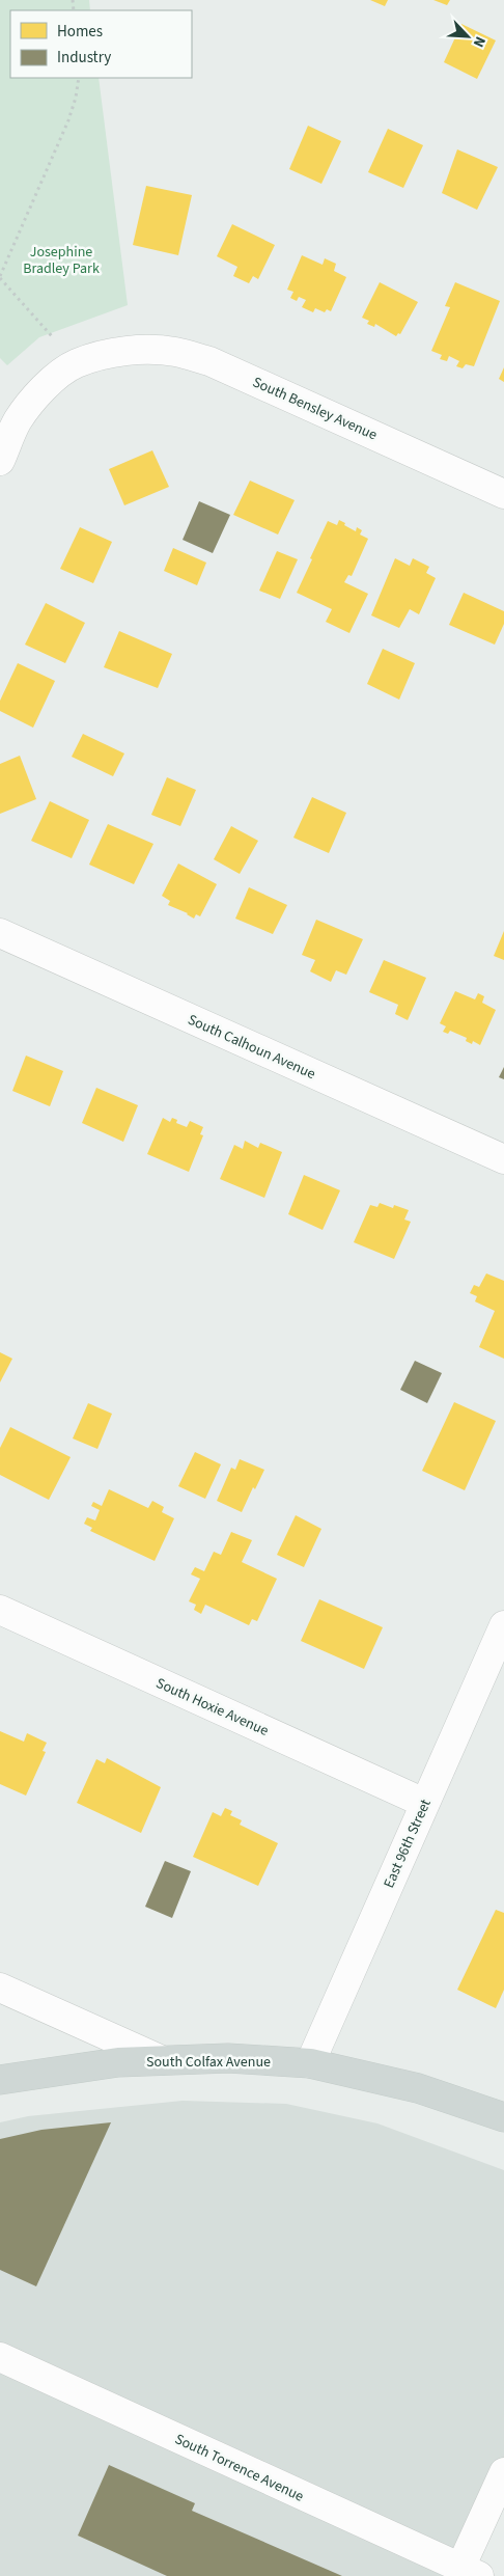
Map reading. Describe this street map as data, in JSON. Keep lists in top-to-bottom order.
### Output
{
  "streets": {
    "main road": ["South Colfax Avenue"],
    "street": [
      "South Bensley Avenue",
      "South Calhoun Avenue",
      "South Hoxie Avenue",
      "East 96th Street",
      "South Torrence Avenue"
    ]
  },
  "crossings": [
    ["South Hoxie Avenue", "East 96th Street"],
    ["East 96th Street", "South Colfax Avenue"]
  ],
  "parks": ["Josephine Bradley Park"],
  "legend": ["Homes", "Industry"],
  "north": "bottom right"
}
